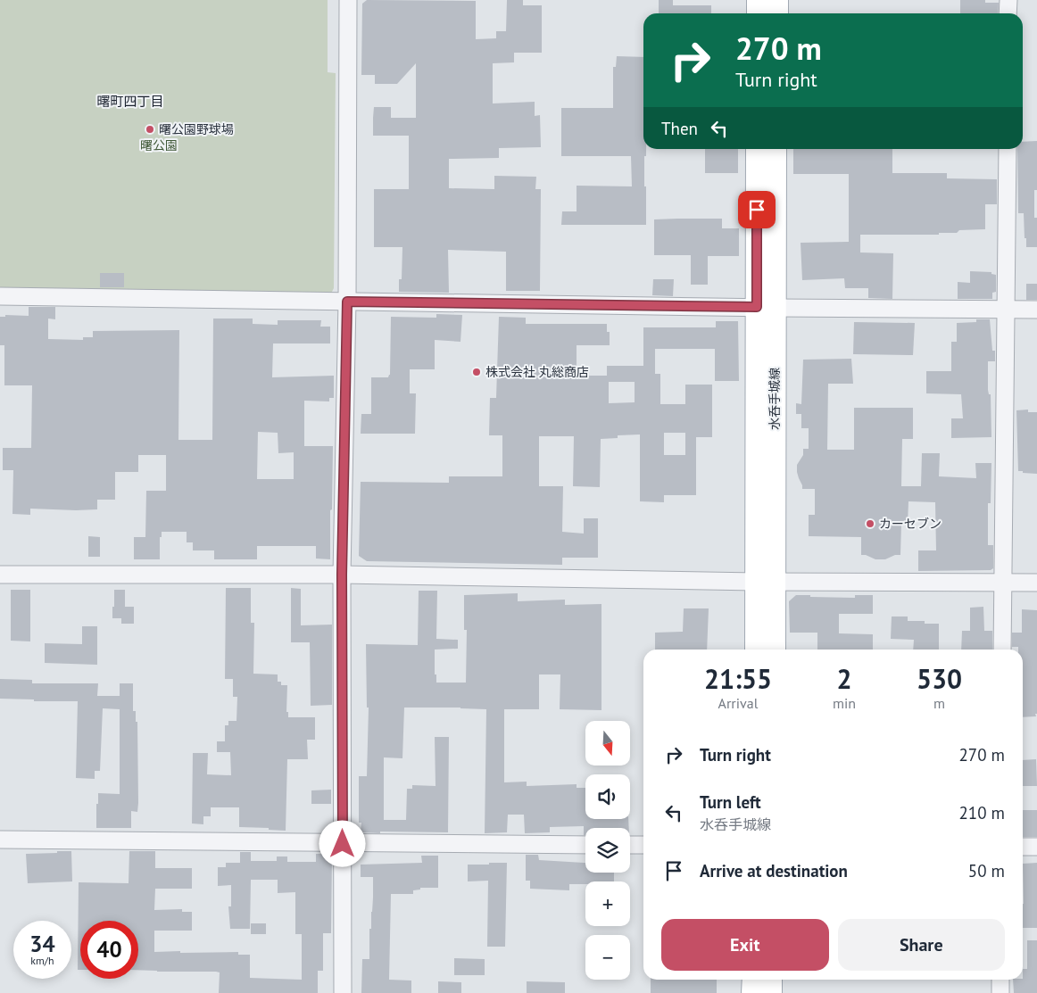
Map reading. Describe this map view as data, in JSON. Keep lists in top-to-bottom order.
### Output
{
  "streets": {
    "main road": ["水呑手城線"]
  },
  "districts": ["曙町四丁目"],
  "parks": ["曙公園"],
  "places": ["曙公園野球場", "株式会社 丸総商店", "カーセブン"],
  "north": "bottom",
  "page": {
    "turn": ["270 m", "Turn right"],
    "then": "Then",
    "eta": [
      "21:55",
      "Arrival",
      "2",
      "min",
      "530",
      "m"
    ],
    "map_buttons": ["+", "−"],
    "list": [
      {
        "name": "Turn right",
        "value": "270 m"
      },
      {
        "name": "Turn left",
        "note": "水呑手城線",
        "value": "210 m"
      },
      {
        "name": "Arrive at destination",
        "value": "50 m"
      }
    ],
    "buttons": ["Exit", "Share"],
    "speed": "34 km/h",
    "limit": "40"
  }
}
